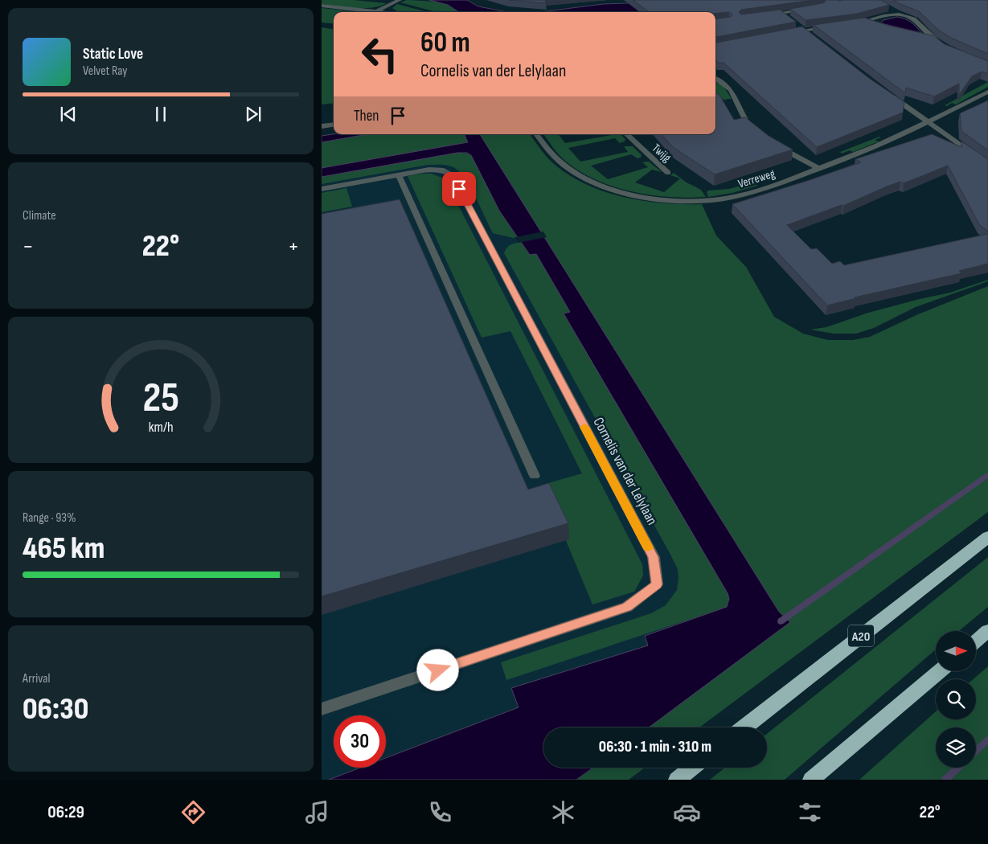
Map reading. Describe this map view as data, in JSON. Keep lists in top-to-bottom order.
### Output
{
  "streets": {
    "highway": ["A20"],
    "street": ["Twijg", "Verreweg", "Cornelis van der Lelylaan"]
  },
  "north": "right",
  "page": {
    "turn": ["60 m", "Cornelis van der Lelylaan"],
    "song": ["Static Love", "Velvet Ray"],
    "then": "Then",
    "tile": [
      "Climate",
      ["Range · 93%", "465 km"],
      ["Arrival", "06:30"]
    ],
    "heat": ["−", "22°", "+"],
    "limit": "30",
    "trip": "06:30 · 1 min · 310 m",
    "tabs": ["06:29", "22°"],
    "gauge": ["25", "km/h"]
  }
}
